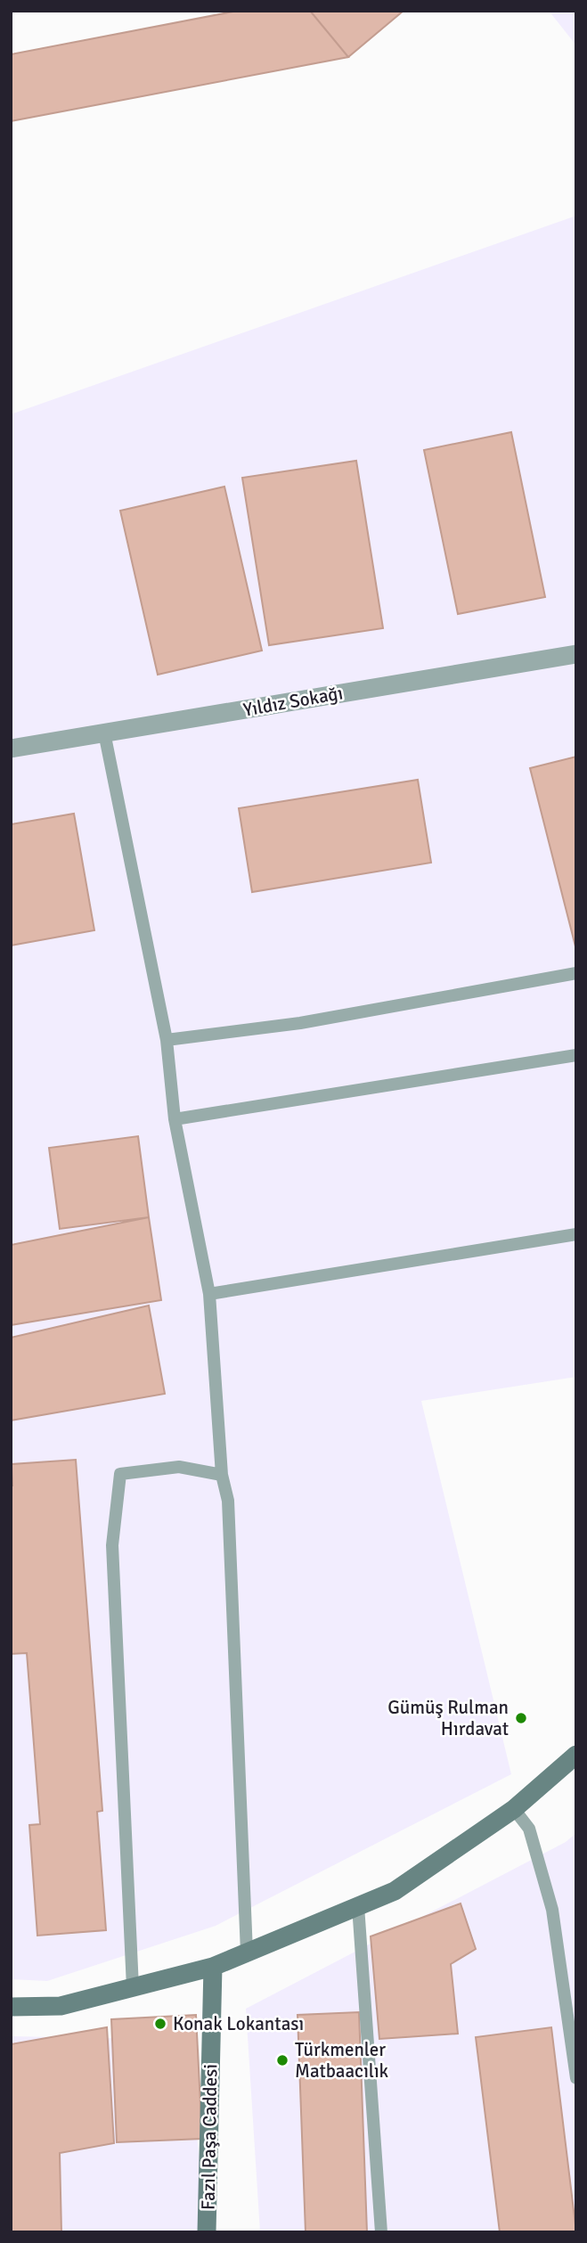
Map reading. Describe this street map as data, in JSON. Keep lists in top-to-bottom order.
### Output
{
  "streets": {
    "main road": ["Fazıl Paşa Caddesi"],
    "street": ["Yıldız Sokağı"]
  },
  "places": ["Gümüş Rulman Hırdavat", "Konak Lokantası", "Türkmenler Matbaacılık"]
}
